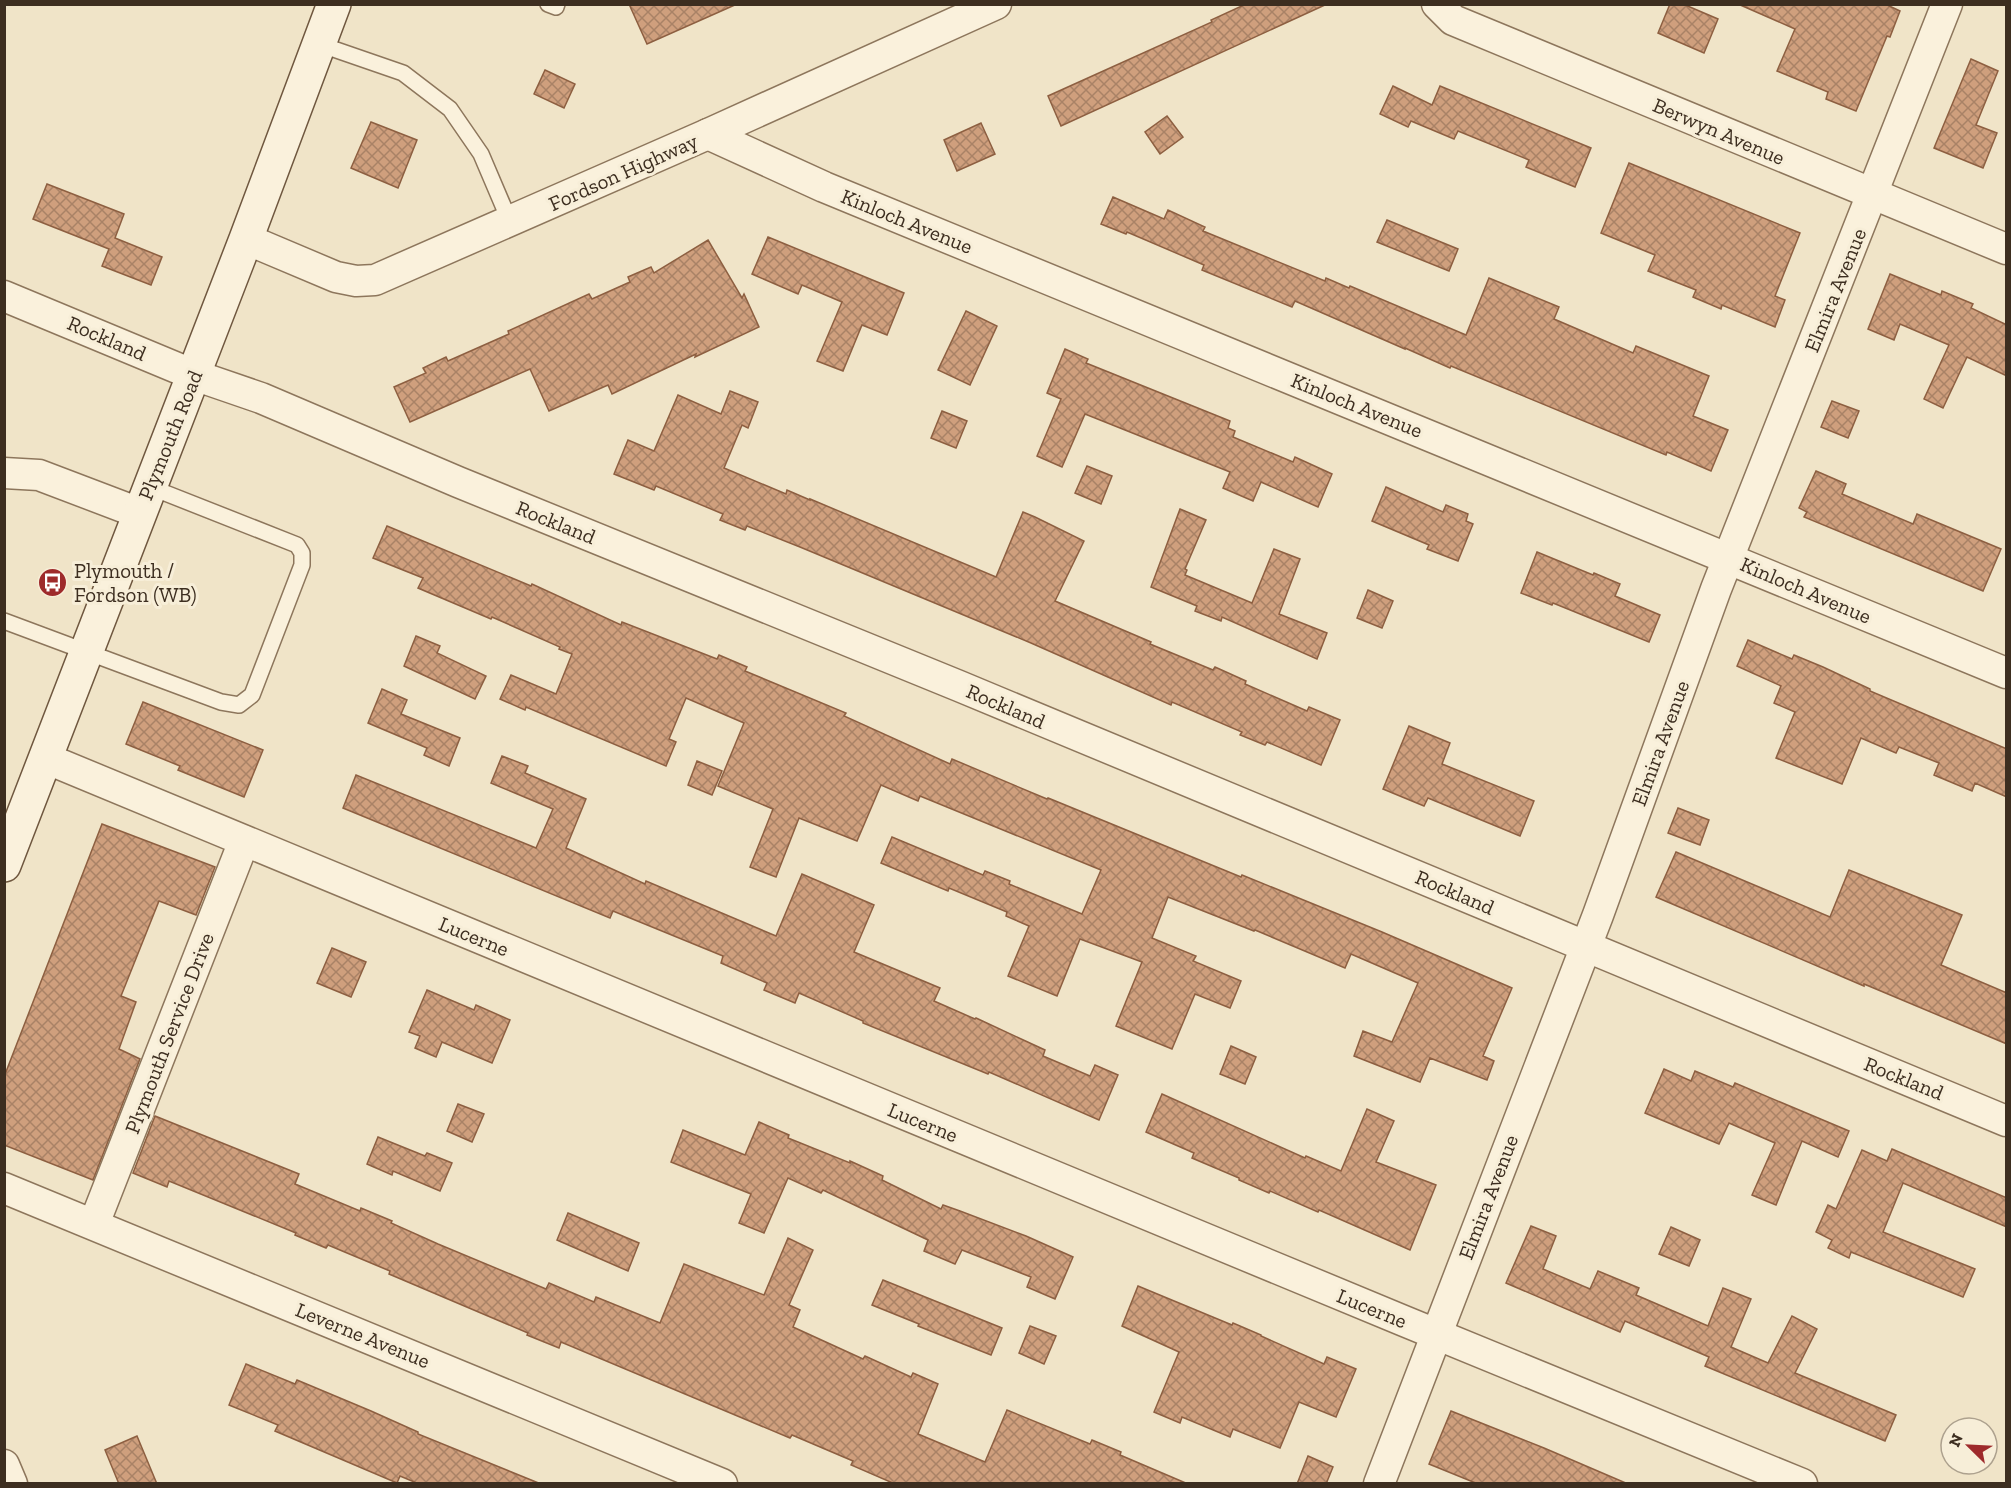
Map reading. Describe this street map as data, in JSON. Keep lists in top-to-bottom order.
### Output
{
  "streets": {
    "main road": ["Plymouth Road"],
    "street": [
      "Berwyn Avenue",
      "Fordson Highway",
      "Kinloch Avenue",
      "Elmira Avenue",
      "Rockland",
      "Lucerne",
      "Plymouth Service Drive",
      "Leverne Avenue"
    ]
  },
  "crossings": [
    ["Berwyn Avenue", "Elmira Avenue"],
    ["Fordson Highway", "Kinloch Avenue"],
    ["Fordson Highway", "Plymouth Road"],
    ["Kinloch Avenue", "Elmira Avenue"],
    ["Elmira Avenue", "Rockland"],
    ["Elmira Avenue", "Lucerne"],
    ["Rockland", "Plymouth Road"],
    ["Plymouth Road", "Lucerne"],
    ["Lucerne", "Plymouth Service Drive"],
    ["Plymouth Service Drive", "Leverne Avenue"]
  ],
  "places": {
    "bus stop": ["Plymouth / Fordson (WB)"]
  },
  "north": "top left"
}
